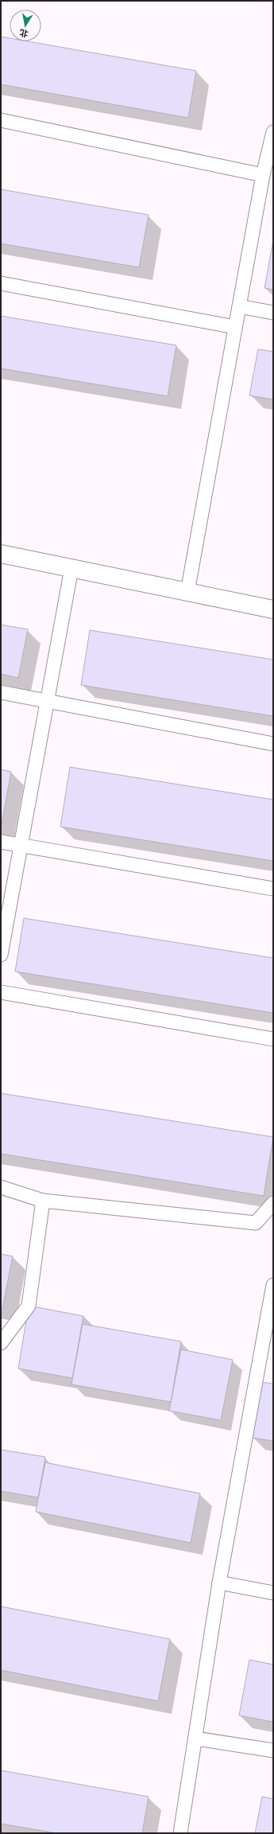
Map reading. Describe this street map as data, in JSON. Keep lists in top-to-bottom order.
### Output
{
  "north": "bottom"
}
